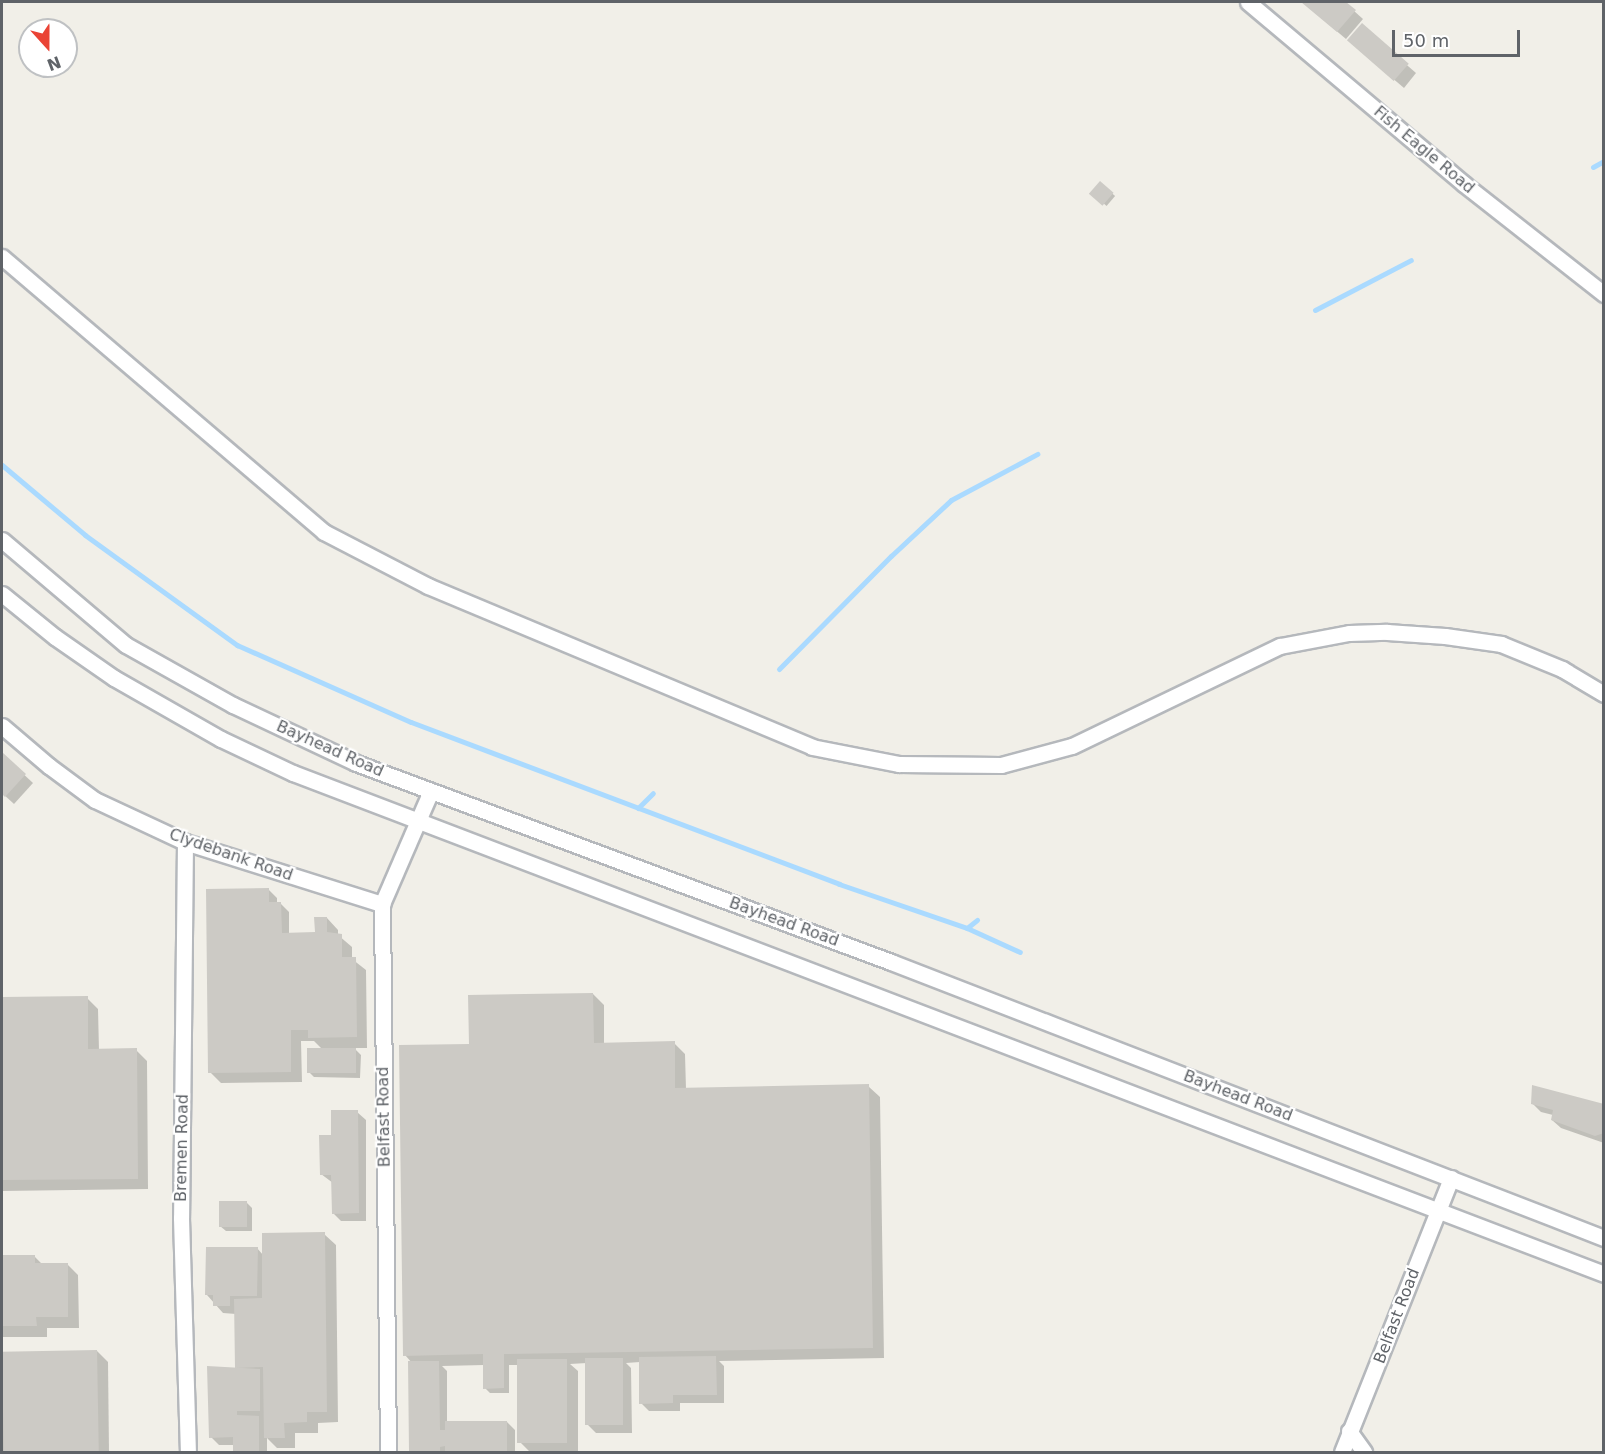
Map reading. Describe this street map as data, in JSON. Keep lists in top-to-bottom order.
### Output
{
  "streets": {
    "street": [
      "Fish Eagle Road",
      "Bayhead Road",
      "Clydebank Road",
      "Belfast Road",
      "Bremen Road"
    ]
  },
  "crossings": [
    ["Bayhead Road", "Belfast Road"],
    ["Clydebank Road", "Belfast Road"],
    ["Clydebank Road", "Bremen Road"]
  ],
  "scale_bar": "50 m",
  "north": "bottom"
}
